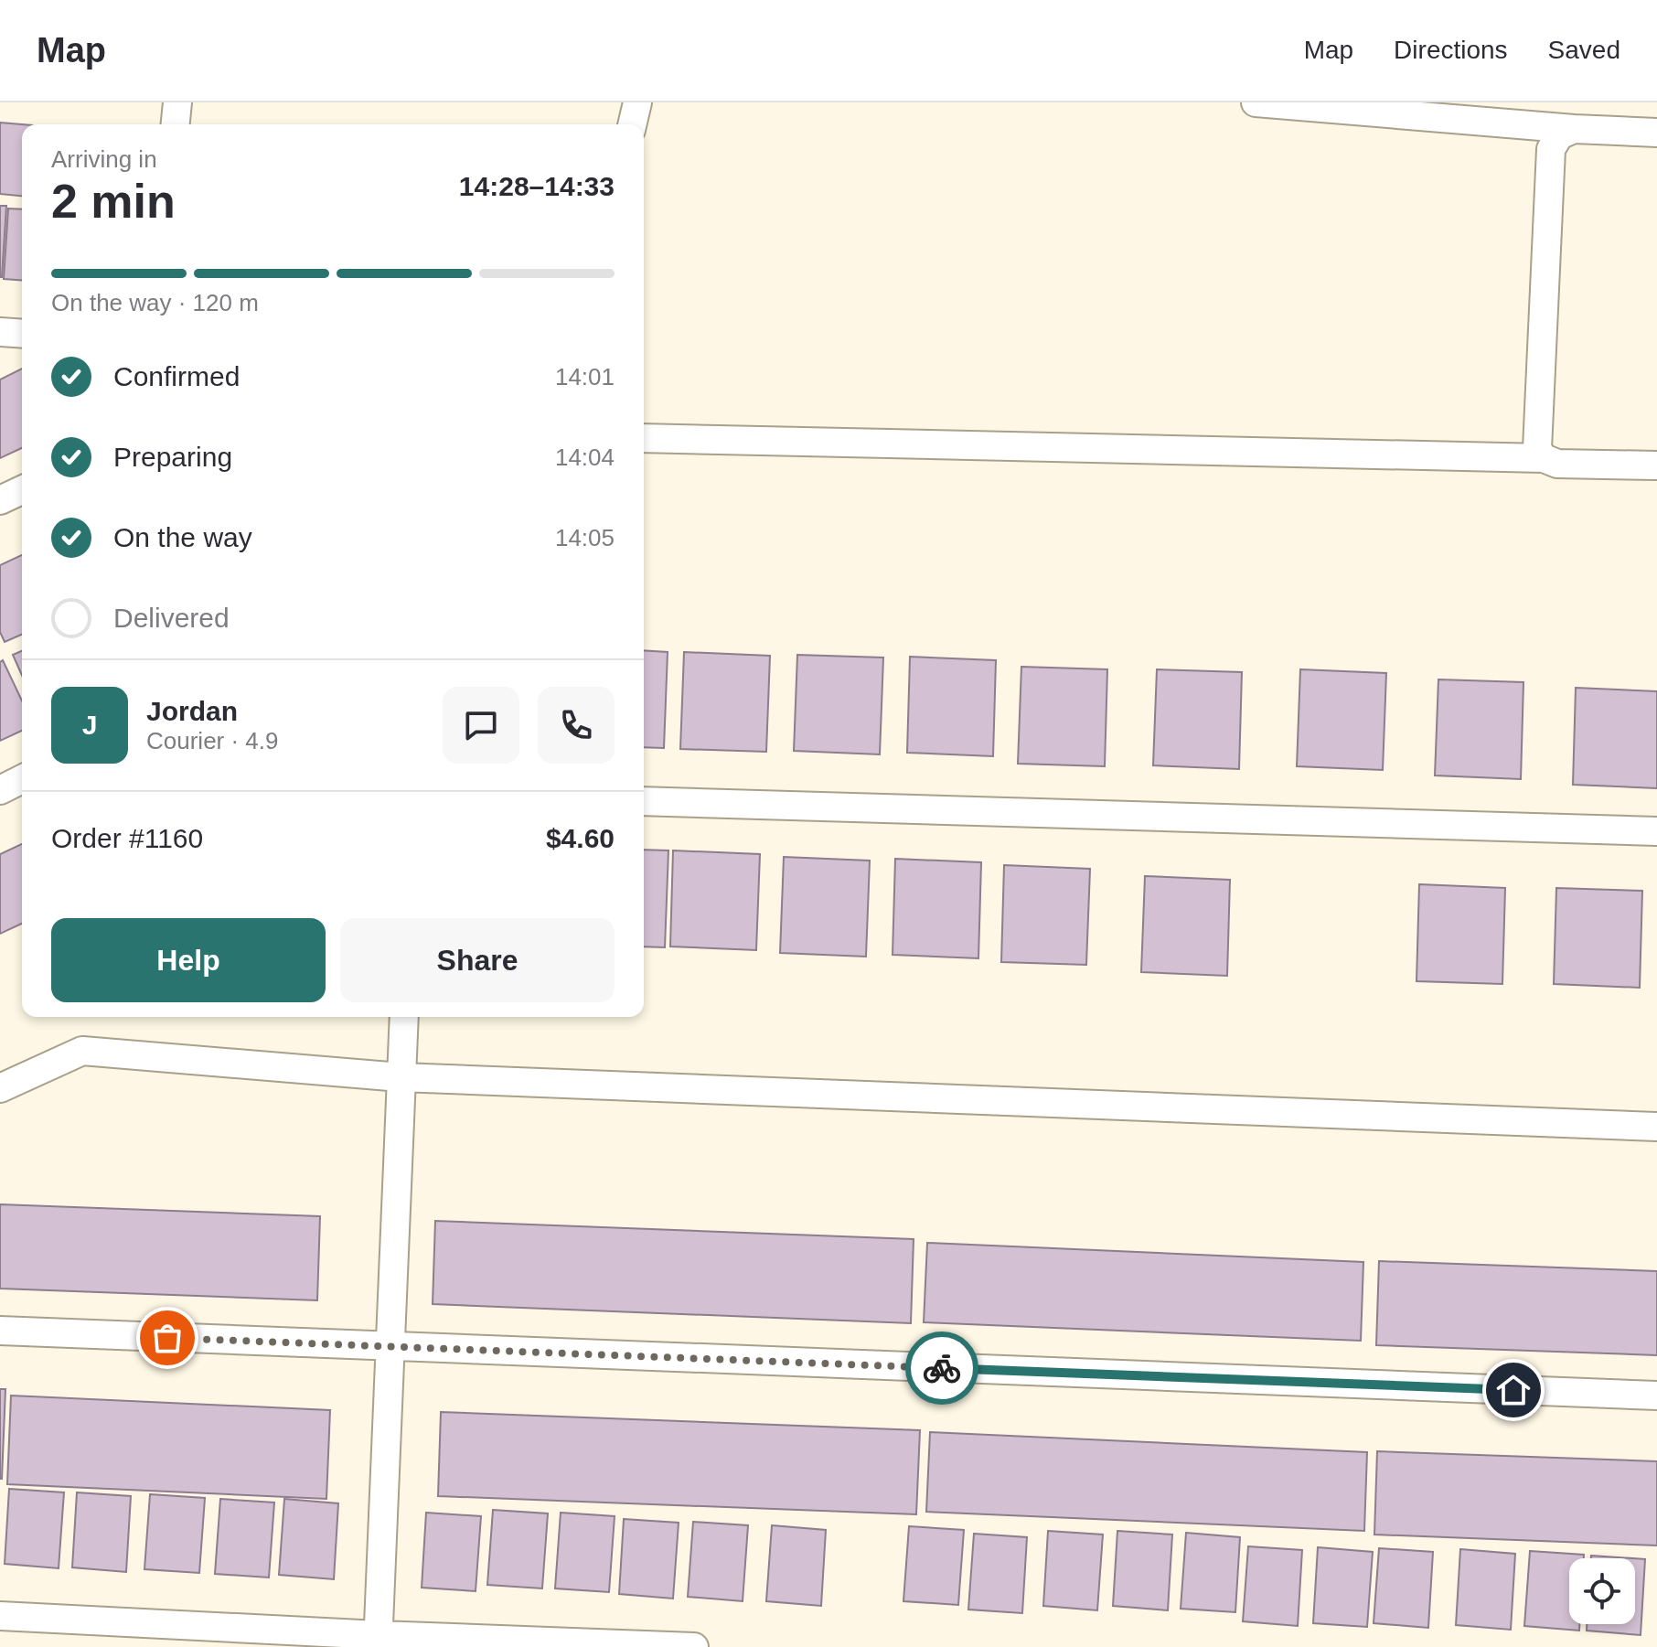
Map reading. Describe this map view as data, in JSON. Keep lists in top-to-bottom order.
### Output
{
  "page": {
    "header": "Map",
    "nav": ["Map", "Directions", "Saved"],
    "heading": ["2 min", "Arriving in", "14:28–14:33"],
    "panel": [
      "Jordan",
      "Courier · 4.9",
      "Order #1160",
      "$4.60"
    ],
    "bar": "On the way · 120 m",
    "list": [
      ["Confirmed", "14:01"],
      ["Preparing", "14:04"],
      ["On the way", "14:05"],
      "Delivered"
    ],
    "round": "J",
    "buttons": ["Help", "Share"]
  }
}
